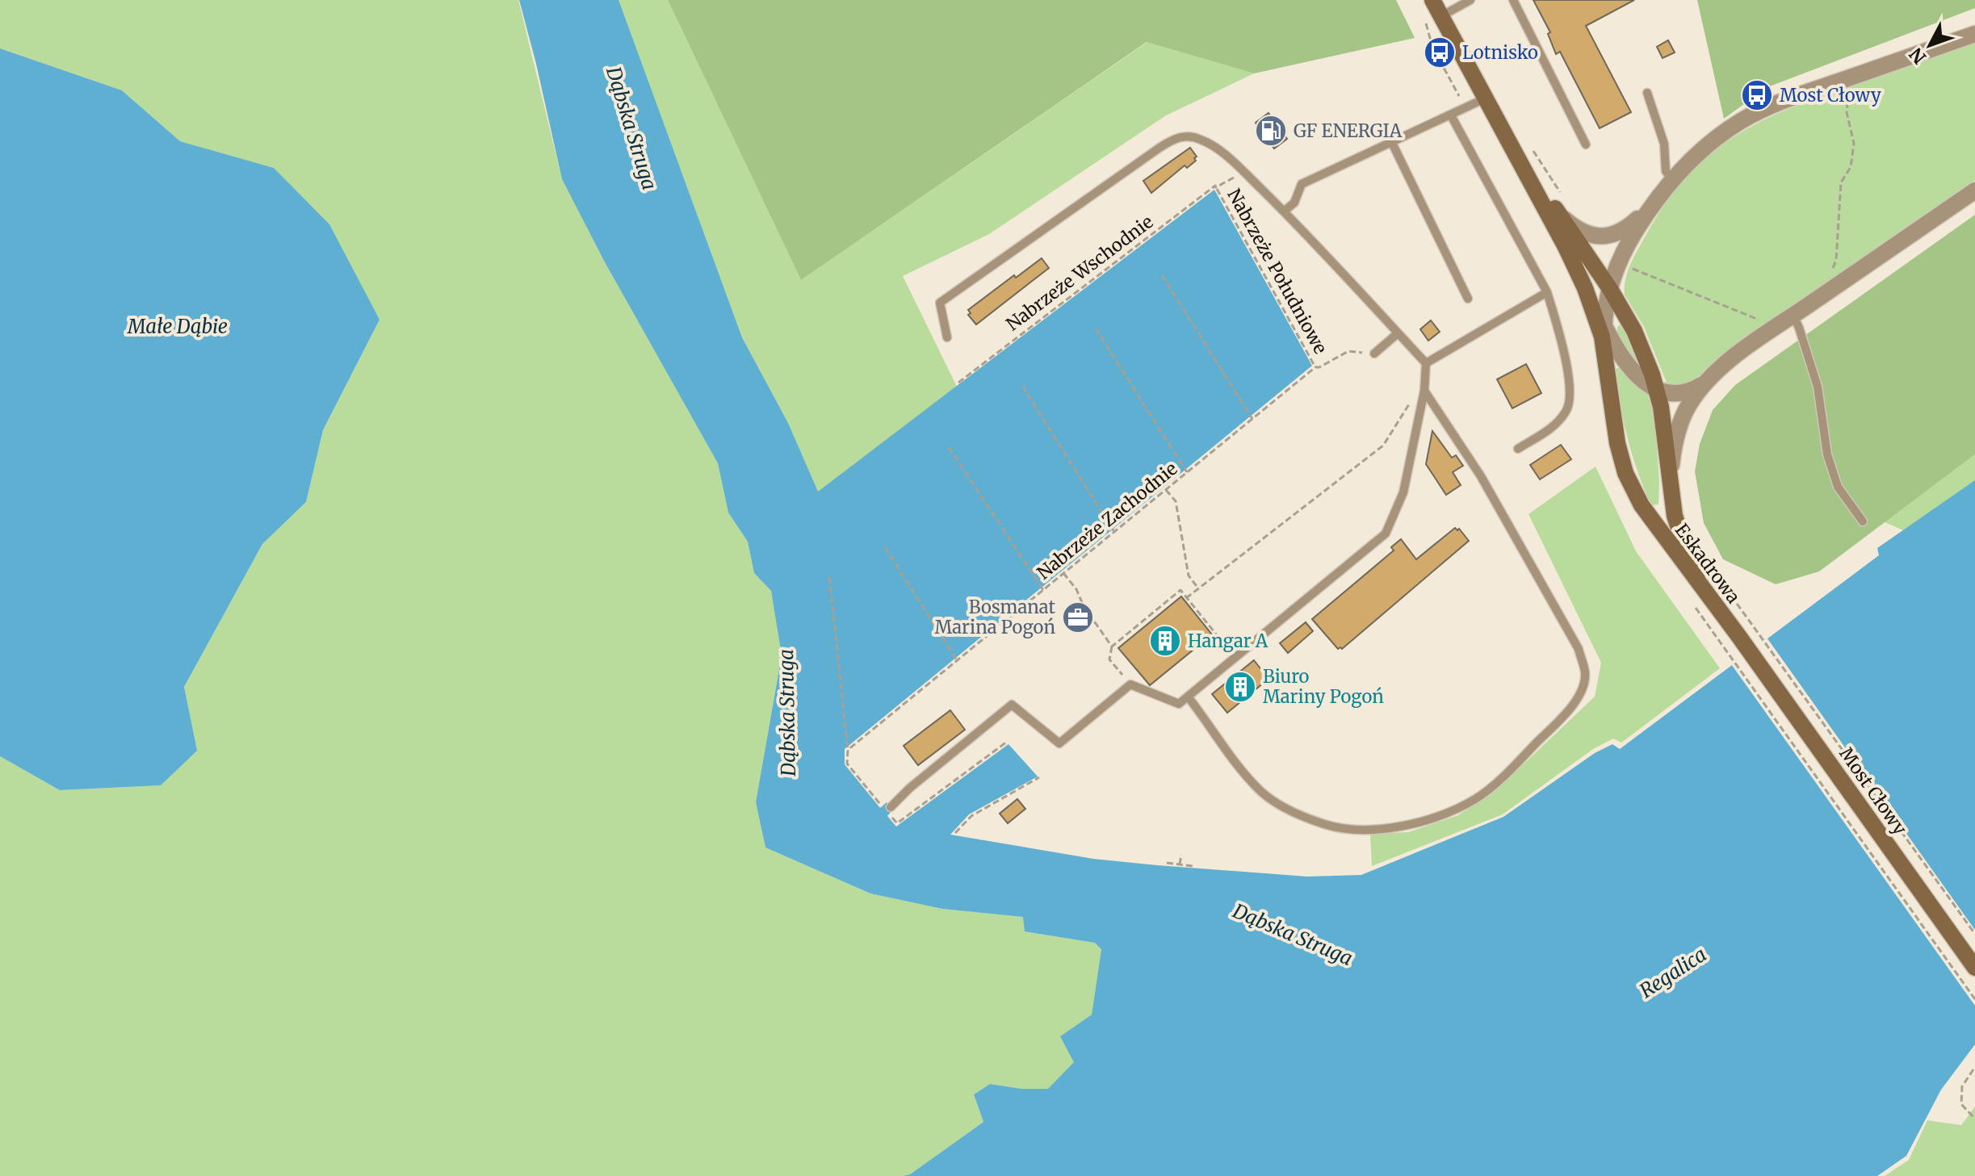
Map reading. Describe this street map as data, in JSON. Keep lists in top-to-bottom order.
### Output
{
  "streets": {
    "street": ["Eskadrowa", "Most Cłowy"],
    "path": ["Nabrzeże Południowe", "Nabrzeże Wschodnie", "Nabrzeże Zachodnie"]
  },
  "crossings": [
    ["Nabrzeże Południowe", "Nabrzeże Wschodnie"],
    ["Nabrzeże Południowe", "Nabrzeże Zachodnie"],
    ["Eskadrowa", "Most Cłowy"]
  ],
  "water": ["Dąbska Struga", "Małe Dąbie", "Regalica"],
  "places": {
    "bus stop": ["Lotnisko", "Most Cłowy"],
    "fuel station": ["GF ENERGIA"],
    "office": ["Bosmanat Marina Pogoń"],
    "building": ["Hangar A", "Biuro Mariny Pogoń"]
  },
  "north": "bottom left"
}
